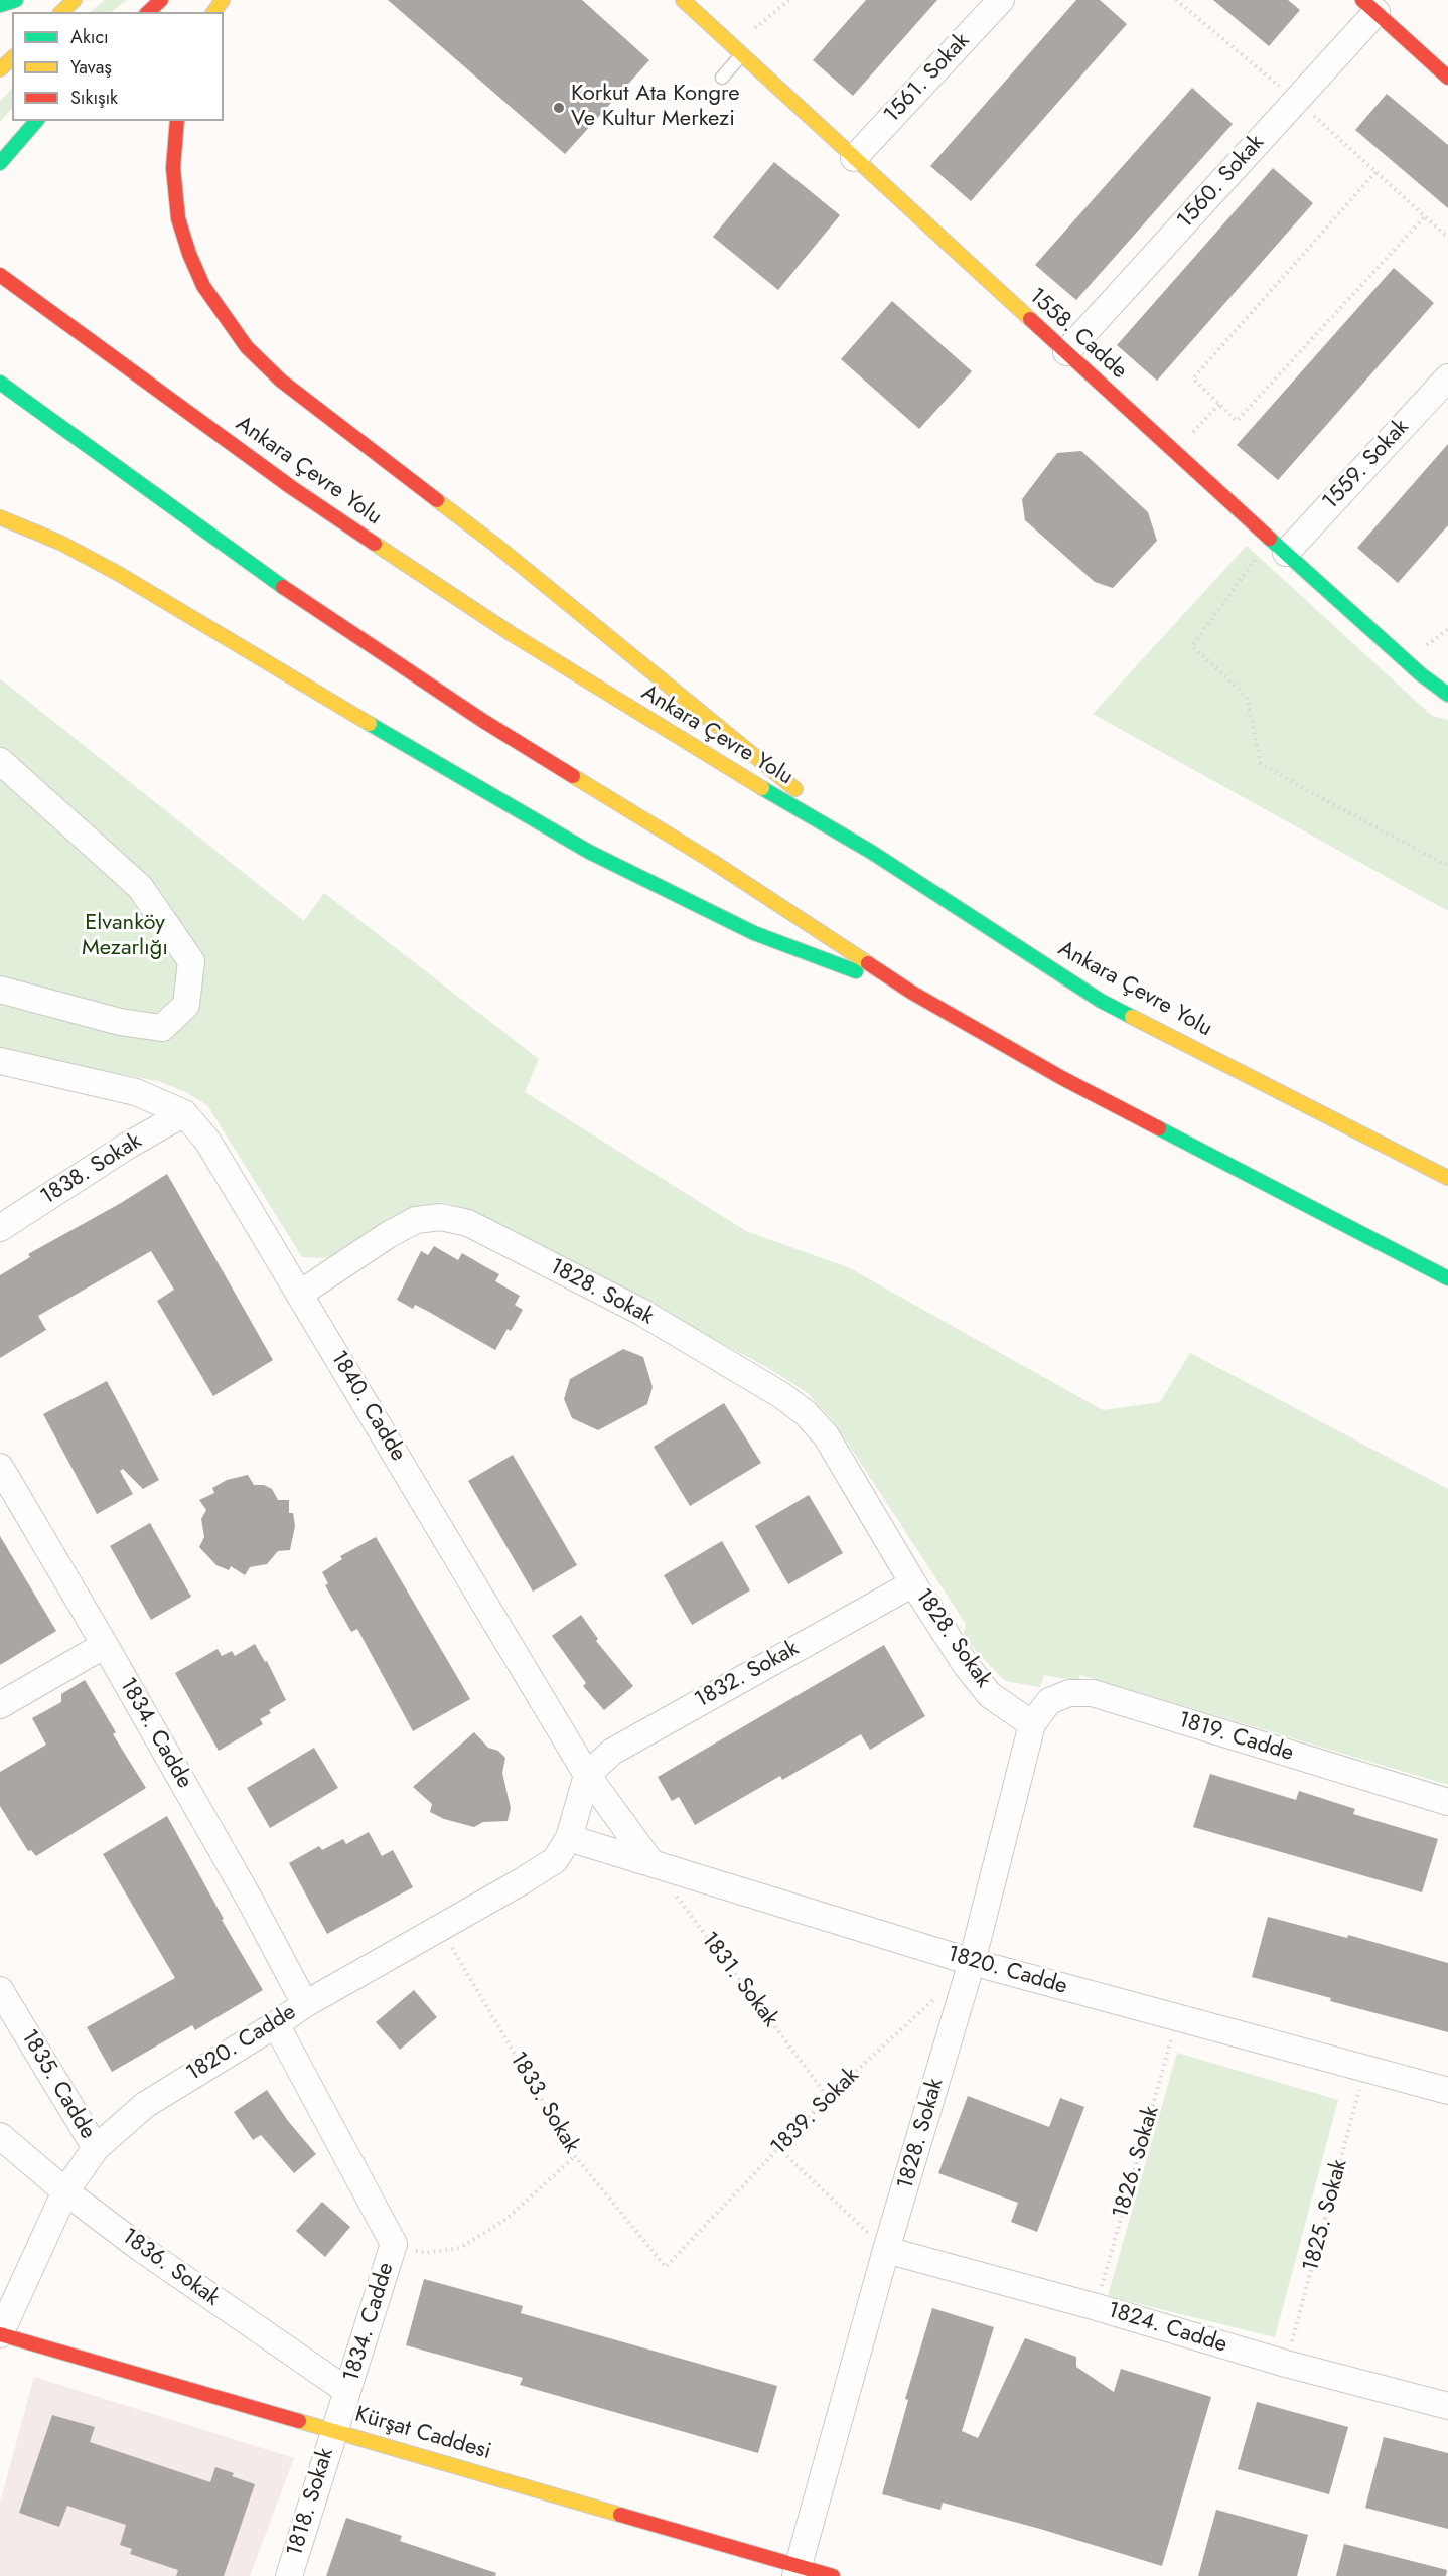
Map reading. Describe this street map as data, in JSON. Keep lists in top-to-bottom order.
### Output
{
  "streets": {
    "main road": ["1558. Cadde", "Ankara Çevre Yolu", "Kürşat Caddesi"],
    "street": [
      "1561. Sokak",
      "1560. Sokak",
      "1559. Sokak",
      "1838. Sokak",
      "1828. Sokak",
      "1840. Cadde",
      "1832. Sokak",
      "1834. Cadde",
      "1819. Cadde",
      "1820. Cadde",
      "1835. Cadde",
      "1836. Sokak",
      "1824. Cadde",
      "1818. Sokak"
    ],
    "path": [
      "1831. Sokak",
      "1833. Sokak",
      "1839. Sokak",
      "1826. Sokak",
      "1825. Sokak"
    ]
  },
  "crossings": [
    ["1561. Sokak", "1558. Cadde"],
    ["1560. Sokak", "1558. Cadde"],
    ["1558. Cadde", "1559. Sokak"],
    ["1838. Sokak", "1840. Cadde"],
    ["1828. Sokak", "1840. Cadde"],
    ["1828. Sokak", "1832. Sokak"],
    ["1828. Sokak", "1819. Cadde"],
    ["1828. Sokak", "1820. Cadde"],
    ["1828. Sokak", "1824. Cadde"],
    ["1828. Sokak", "Kürşat Caddesi"],
    ["1840. Cadde", "1832. Sokak"],
    ["1840. Cadde", "1820. Cadde"],
    ["1840. Cadde", "1831. Sokak"],
    ["1832. Sokak", "1820. Cadde"],
    ["1834. Cadde", "1820. Cadde"],
    ["1834. Cadde", "1836. Sokak"],
    ["1834. Cadde", "Kürşat Caddesi"],
    ["1834. Cadde", "1818. Sokak"],
    ["1820. Cadde", "1831. Sokak"],
    ["1820. Cadde", "1835. Cadde"],
    ["1820. Cadde", "1833. Sokak"],
    ["1820. Cadde", "1826. Sokak"],
    ["1820. Cadde", "1825. Sokak"],
    ["1820. Cadde", "1836. Sokak"],
    ["1820. Cadde", "Kürşat Caddesi"],
    ["1831. Sokak", "1839. Sokak"],
    ["1833. Sokak", "1839. Sokak"],
    ["1826. Sokak", "1824. Cadde"],
    ["1825. Sokak", "1824. Cadde"],
    ["Kürşat Caddesi", "1818. Sokak"]
  ],
  "parks": ["Elvanköy Mezarlığı"],
  "places": ["Korkut Ata Kongre Ve Kultur Merkezi"],
  "legend": ["Akıcı", "Yavaş", "Sıkışık"]
}
